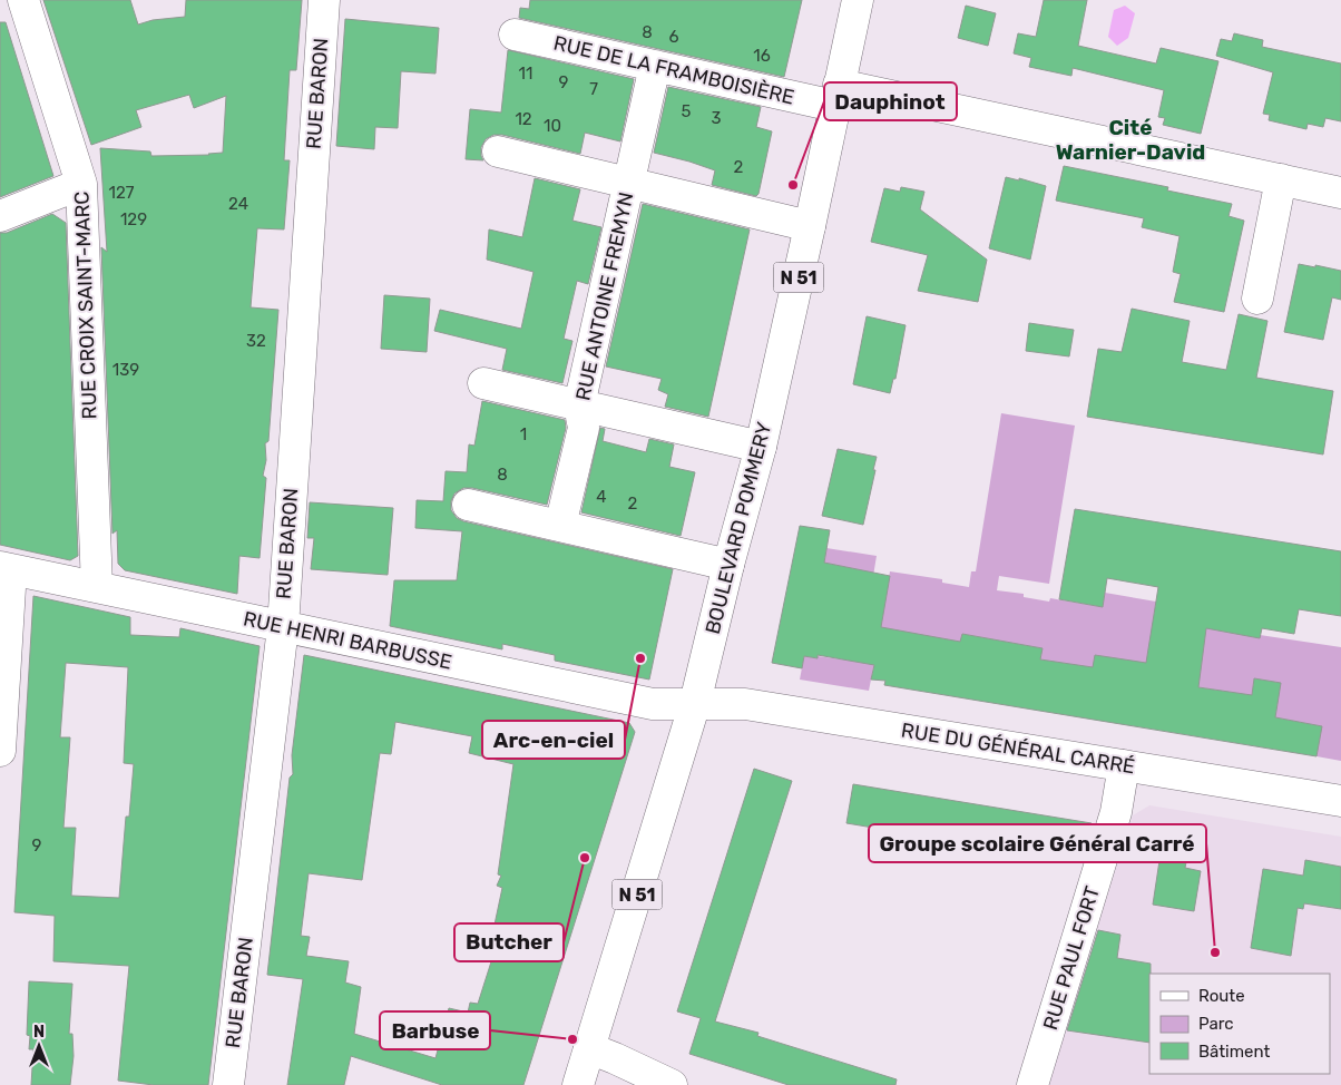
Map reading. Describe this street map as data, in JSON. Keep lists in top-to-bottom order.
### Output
{
  "streets": {
    "street": [
      "RUE DE LA FRAMBOISIÈRE",
      "RUE BARON",
      "N 51",
      "RUE ANTOINE FREMYN",
      "RUE CROIX SAINT-MARC",
      "BOULEVARD POMMERY",
      "RUE HENRI BARBUSSE",
      "RUE DU GÉNÉRAL CARRÉ",
      "RUE PAUL FORT"
    ]
  },
  "crossings": [
    ["RUE DE LA FRAMBOISIÈRE", "RUE ANTOINE FREMYN"],
    ["RUE DE LA FRAMBOISIÈRE", "BOULEVARD POMMERY"],
    ["RUE BARON", "RUE HENRI BARBUSSE"],
    ["RUE CROIX SAINT-MARC", "RUE HENRI BARBUSSE"],
    ["BOULEVARD POMMERY", "RUE HENRI BARBUSSE"],
    ["BOULEVARD POMMERY", "RUE DU GÉNÉRAL CARRÉ"],
    ["RUE HENRI BARBUSSE", "RUE DU GÉNÉRAL CARRÉ"],
    ["RUE DU GÉNÉRAL CARRÉ", "RUE PAUL FORT"]
  ],
  "districts": ["Cité Warnier-David"],
  "places": [
    "Dauphinot",
    "Arc-en-ciel",
    "Butcher",
    "Groupe scolaire Général Carré",
    "Barbuse"
  ],
  "house_numbers": [
    "8",
    "6",
    "16",
    "11",
    "9",
    "7",
    "5",
    "3",
    "12",
    "10",
    "2",
    "127",
    "24",
    "129",
    "32",
    "139",
    "1",
    "8",
    "4",
    "2",
    "9"
  ],
  "legend": ["Route", "Parc", "Bâtiment"],
  "north": "top"
}
